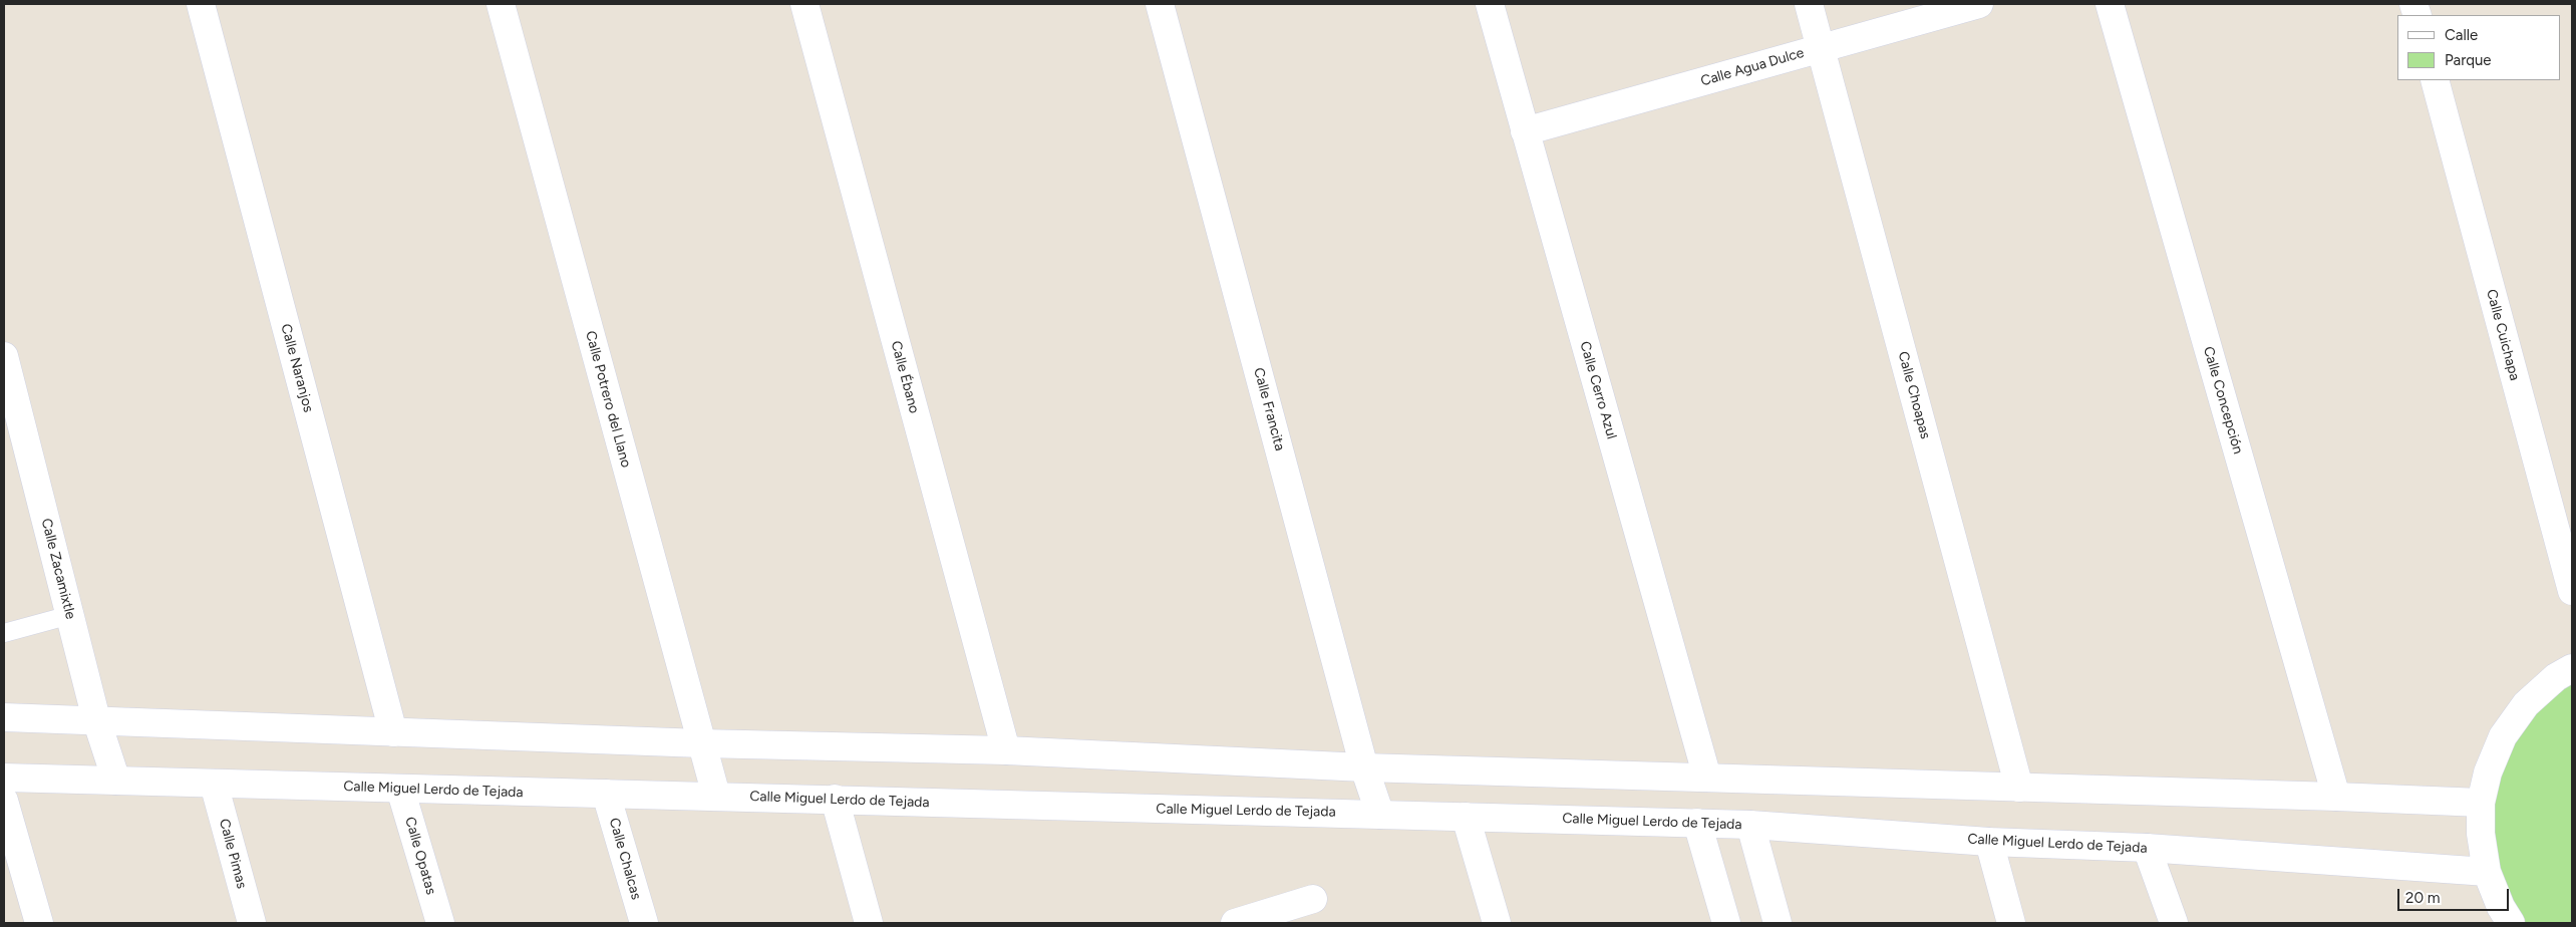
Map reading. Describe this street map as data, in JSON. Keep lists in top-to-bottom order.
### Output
{
  "streets": {
    "street": [
      "Calle Agua Dulce",
      "Calle Cuichapa",
      "Calle Naranjos",
      "Calle Ébano",
      "Calle Cerro Azul",
      "Calle Choapas",
      "Calle Potrero del Llano",
      "Calle Concepción",
      "Calle Francita",
      "Calle Zacamixtle",
      "Calle Miguel Lerdo de Tejada",
      "Calle Pimas",
      "Calle Opatas",
      "Calle Chalcas"
    ]
  },
  "crossings": [
    ["Calle Agua Dulce", "Calle Cerro Azul"],
    ["Calle Agua Dulce", "Calle Choapas"],
    ["Calle Potrero del Llano", "Calle Miguel Lerdo de Tejada"],
    ["Calle Francita", "Calle Miguel Lerdo de Tejada"],
    ["Calle Zacamixtle", "Calle Miguel Lerdo de Tejada"],
    ["Calle Miguel Lerdo de Tejada", "Calle Pimas"],
    ["Calle Miguel Lerdo de Tejada", "Calle Opatas"],
    ["Calle Miguel Lerdo de Tejada", "Calle Chalcas"]
  ],
  "legend": ["Calle", "Parque"],
  "scale_bar": "20 m"
}
